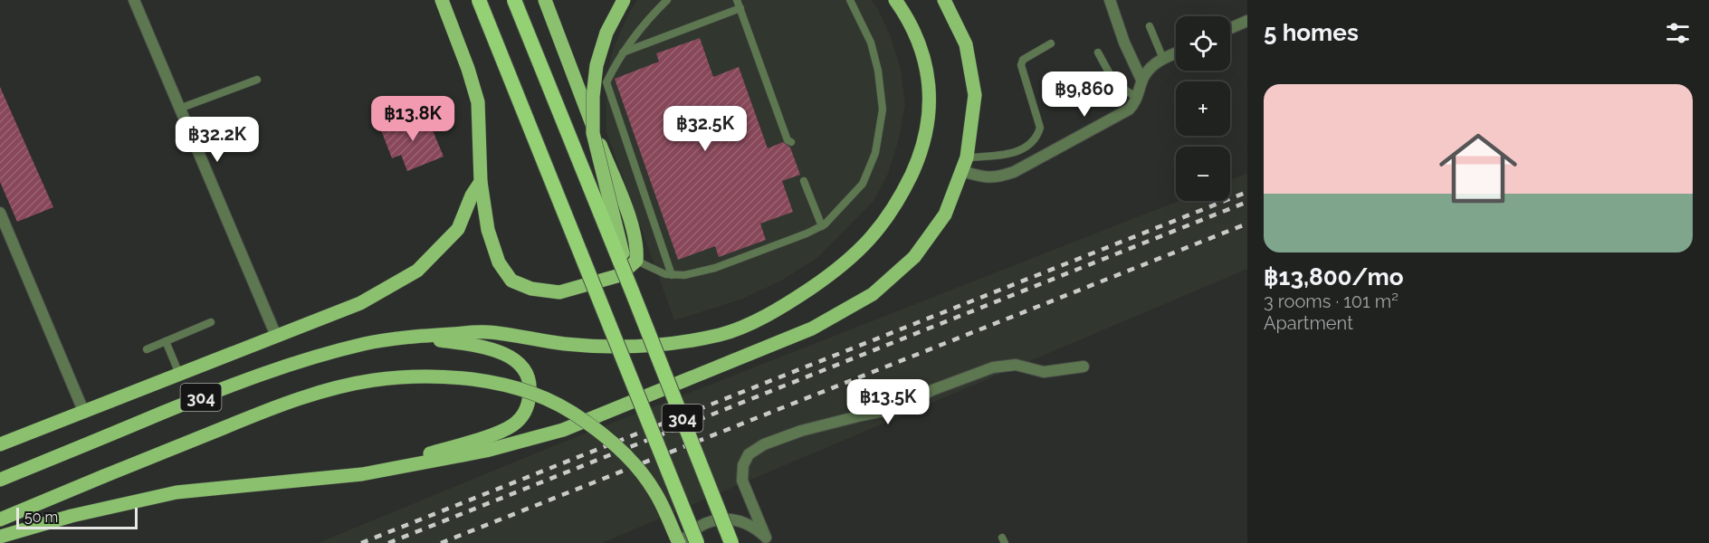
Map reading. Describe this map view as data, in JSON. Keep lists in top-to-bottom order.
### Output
{
  "streets": {
    "highway": ["304"]
  },
  "scale_bar": "50 m",
  "page": {
    "heading": "5 homes",
    "map_buttons": ["+", "−"],
    "list": [
      {
        "name": "฿13,800/mo",
        "note": "3 rooms · 101 m² · Apartment"
      }
    ],
    "price": [
      "฿9,860",
      "฿13.8K",
      "฿32.5K",
      "฿32.2K",
      "฿13.5K"
    ],
    "scale": "50 m"
  }
}
